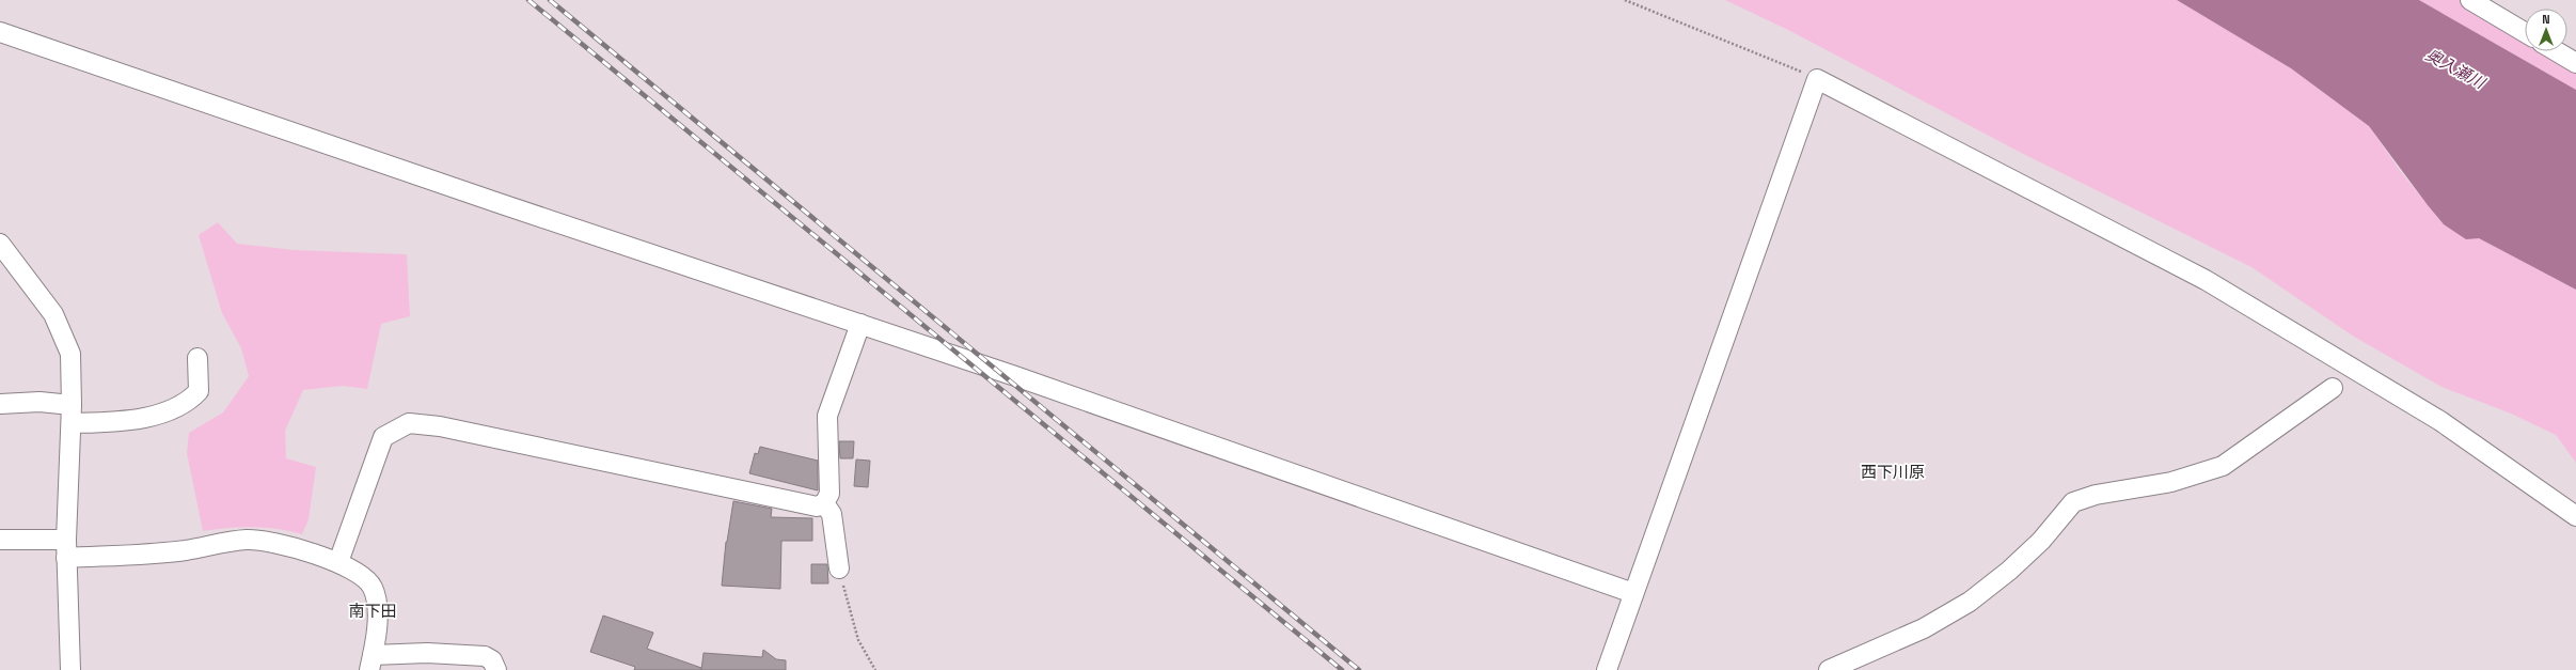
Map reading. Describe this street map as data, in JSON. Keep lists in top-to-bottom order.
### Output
{
  "districts": ["西下川原", "南下田"],
  "water": ["奥入瀬川"],
  "north": "top"
}
